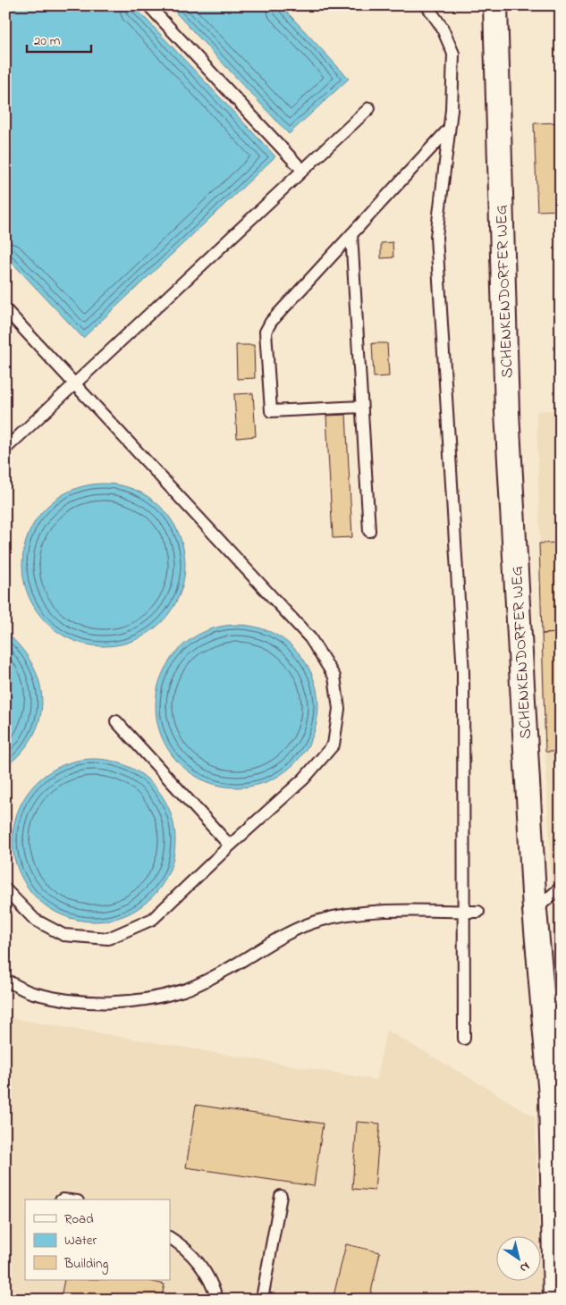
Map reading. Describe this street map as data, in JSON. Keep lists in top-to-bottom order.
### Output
{
  "streets": {
    "street": ["SCHENKENDORFER WEG"]
  },
  "legend": ["Road", "Water", "Building"],
  "scale_bar": "20 m",
  "north": "bottom right"
}
